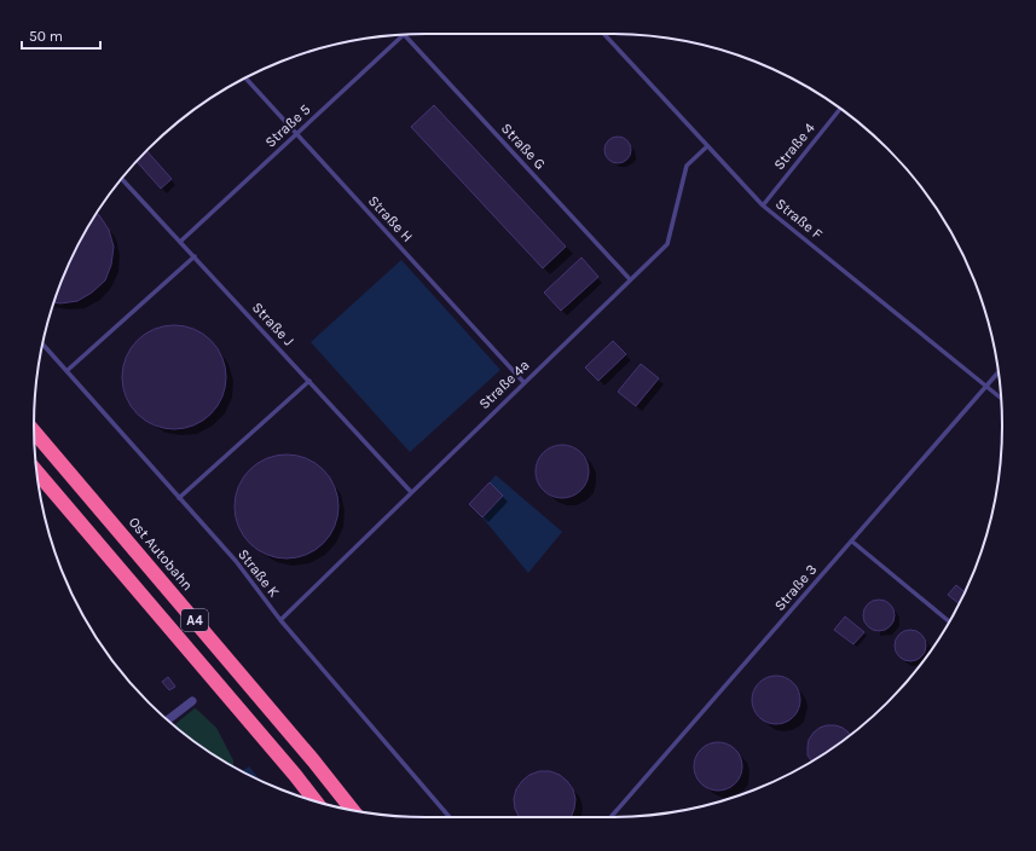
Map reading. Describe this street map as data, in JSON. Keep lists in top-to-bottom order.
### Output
{
  "streets": {
    "highway": ["Ost Autobahn", "A4"],
    "lane": [
      "Straße 5",
      "Straße G",
      "Straße 4",
      "Straße H",
      "Straße F",
      "Straße J",
      "Straße 4a",
      "Straße K",
      "Straße 3"
    ]
  },
  "crossings": [
    ["Straße 5", "Straße H"],
    ["Straße 5", "Straße J"],
    ["Straße G", "Straße 4a"],
    ["Straße 4", "Straße F"],
    ["Straße H", "Straße 4a"],
    ["Straße F", "Straße 4a"],
    ["Straße F", "Straße 3"],
    ["Straße J", "Straße 4a"],
    ["Straße 4a", "Straße K"]
  ],
  "scale_bar": "50 m"
}
